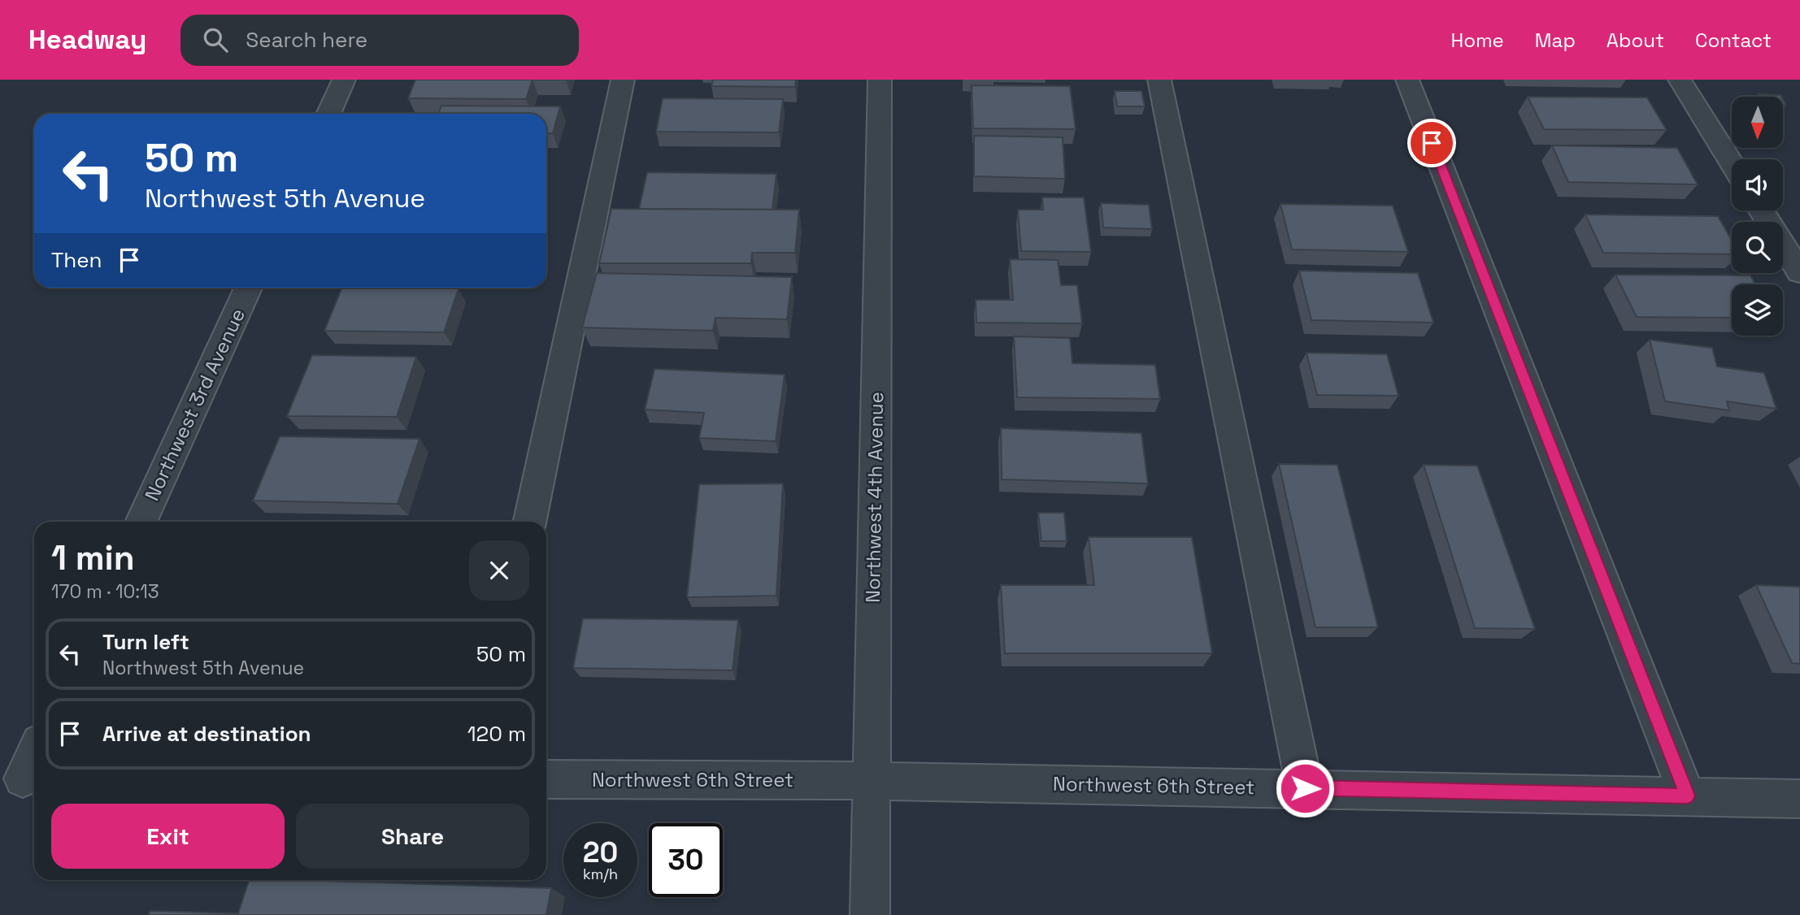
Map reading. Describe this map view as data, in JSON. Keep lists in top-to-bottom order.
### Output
{
  "streets": {
    "street": ["Northwest 3rd Avenue", "Northwest 4th Avenue", "Northwest 6th Street"]
  },
  "crossings": [
    ["Northwest 4th Avenue", "Northwest 6th Street"]
  ],
  "north": "bottom",
  "page": {
    "header": "Headway",
    "search": "Search here",
    "nav": [
      "Home",
      "Map",
      "About",
      "Contact"
    ],
    "turn": ["50 m", "Northwest 5th Avenue"],
    "then": "Then",
    "heading": ["1 min", "170 m · 10:13"],
    "list": [
      {
        "name": "Turn left",
        "note": "Northwest 5th Avenue",
        "value": "50 m"
      },
      {
        "name": "Arrive at destination",
        "value": "120 m"
      }
    ],
    "buttons": ["Exit", "Share"],
    "speed": "20 km/h",
    "limit": "30"
  }
}
